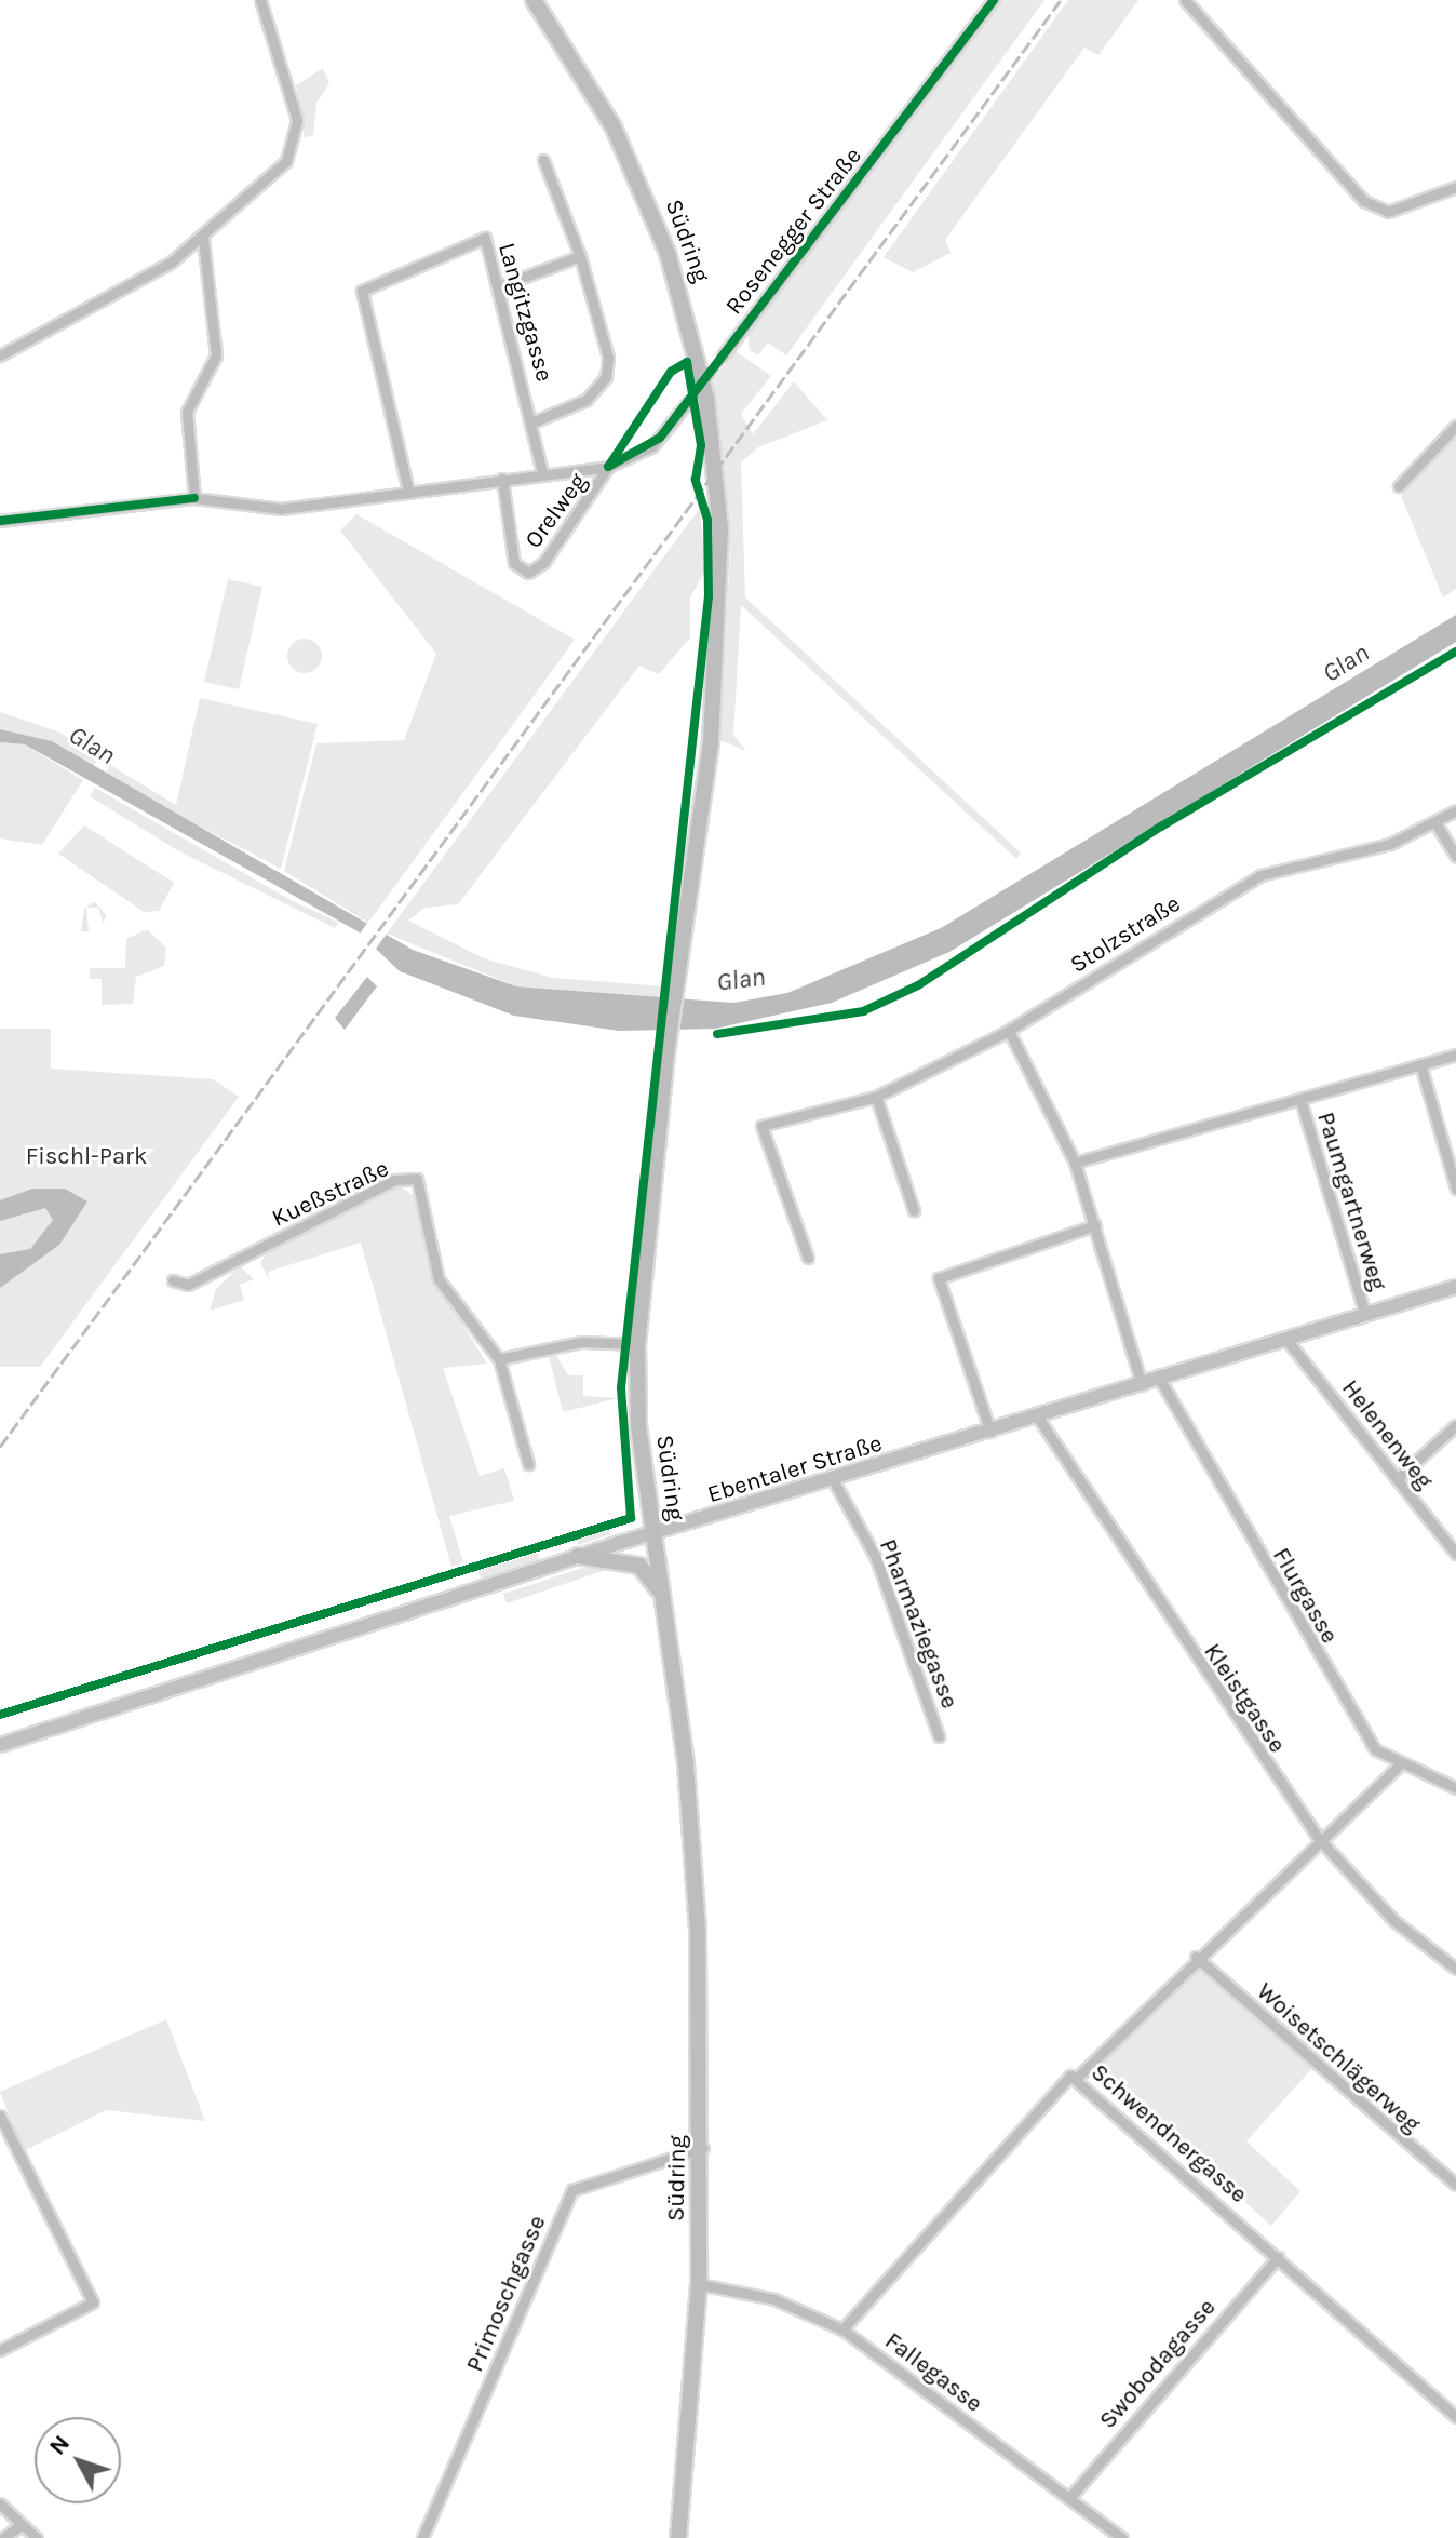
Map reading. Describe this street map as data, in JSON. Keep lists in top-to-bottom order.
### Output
{
  "streets": {
    "main road": ["Südring", "Ebentaler Straße"],
    "street": [
      "Rosenegger Straße",
      "Langitzgasse",
      "Orelweg",
      "Stolzstraße",
      "Kueßstraße",
      "Paumgartnerweg",
      "Helenenweg",
      "Flurgasse",
      "Pharmaziegasse",
      "Kleistgasse",
      "Woisetschlägerweg",
      "Schwendnergasse",
      "Primoschgasse",
      "Swobodagasse",
      "Fallegasse"
    ]
  },
  "crossings": [
    ["Rosenegger Straße", "Langitzgasse"],
    ["Rosenegger Straße", "Orelweg"],
    ["Südring", "Ebentaler Straße"],
    ["Südring", "Primoschgasse"],
    ["Südring", "Fallegasse"],
    ["Paumgartnerweg", "Ebentaler Straße"],
    ["Helenenweg", "Ebentaler Straße"],
    ["Ebentaler Straße", "Flurgasse"],
    ["Ebentaler Straße", "Pharmaziegasse"],
    ["Ebentaler Straße", "Kleistgasse"],
    ["Schwendnergasse", "Swobodagasse"],
    ["Schwendnergasse", "Fallegasse"],
    ["Swobodagasse", "Fallegasse"]
  ],
  "water": ["Glan"],
  "parks": ["Fischl-Park"],
  "north": "top left"
}
